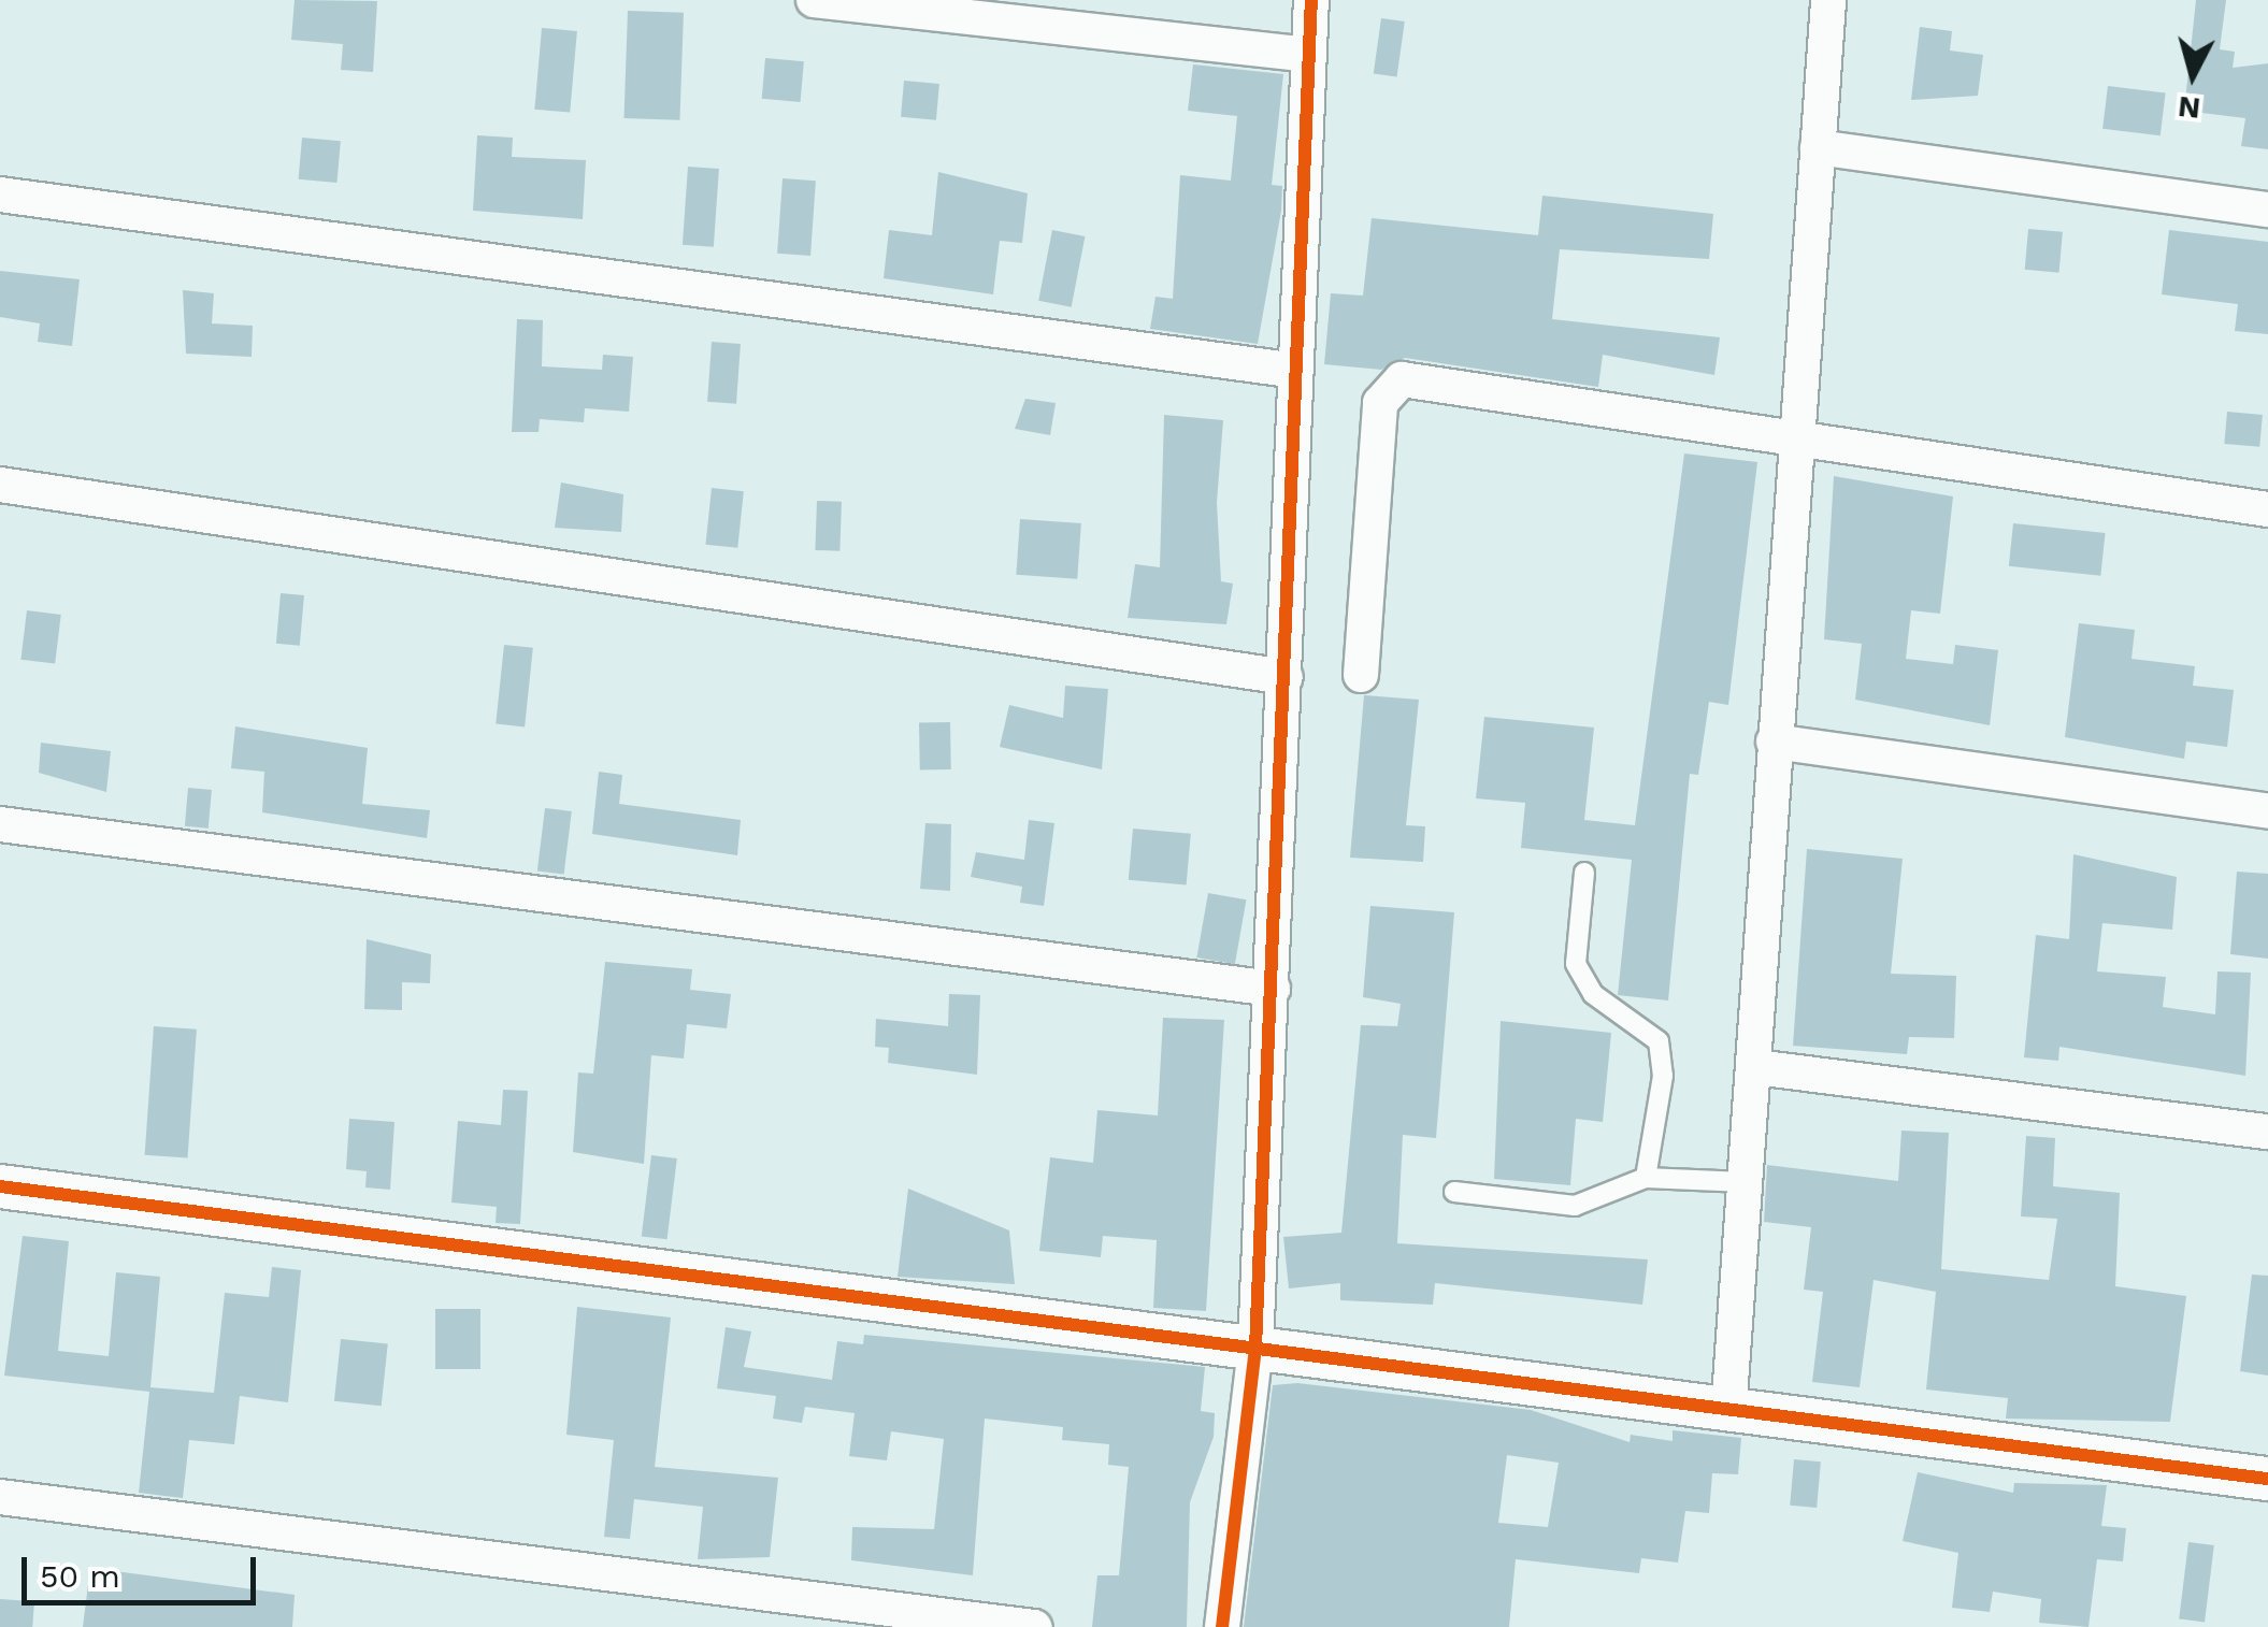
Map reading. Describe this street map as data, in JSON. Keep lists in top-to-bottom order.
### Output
{
  "scale_bar": "50 m",
  "north": "bottom"
}
